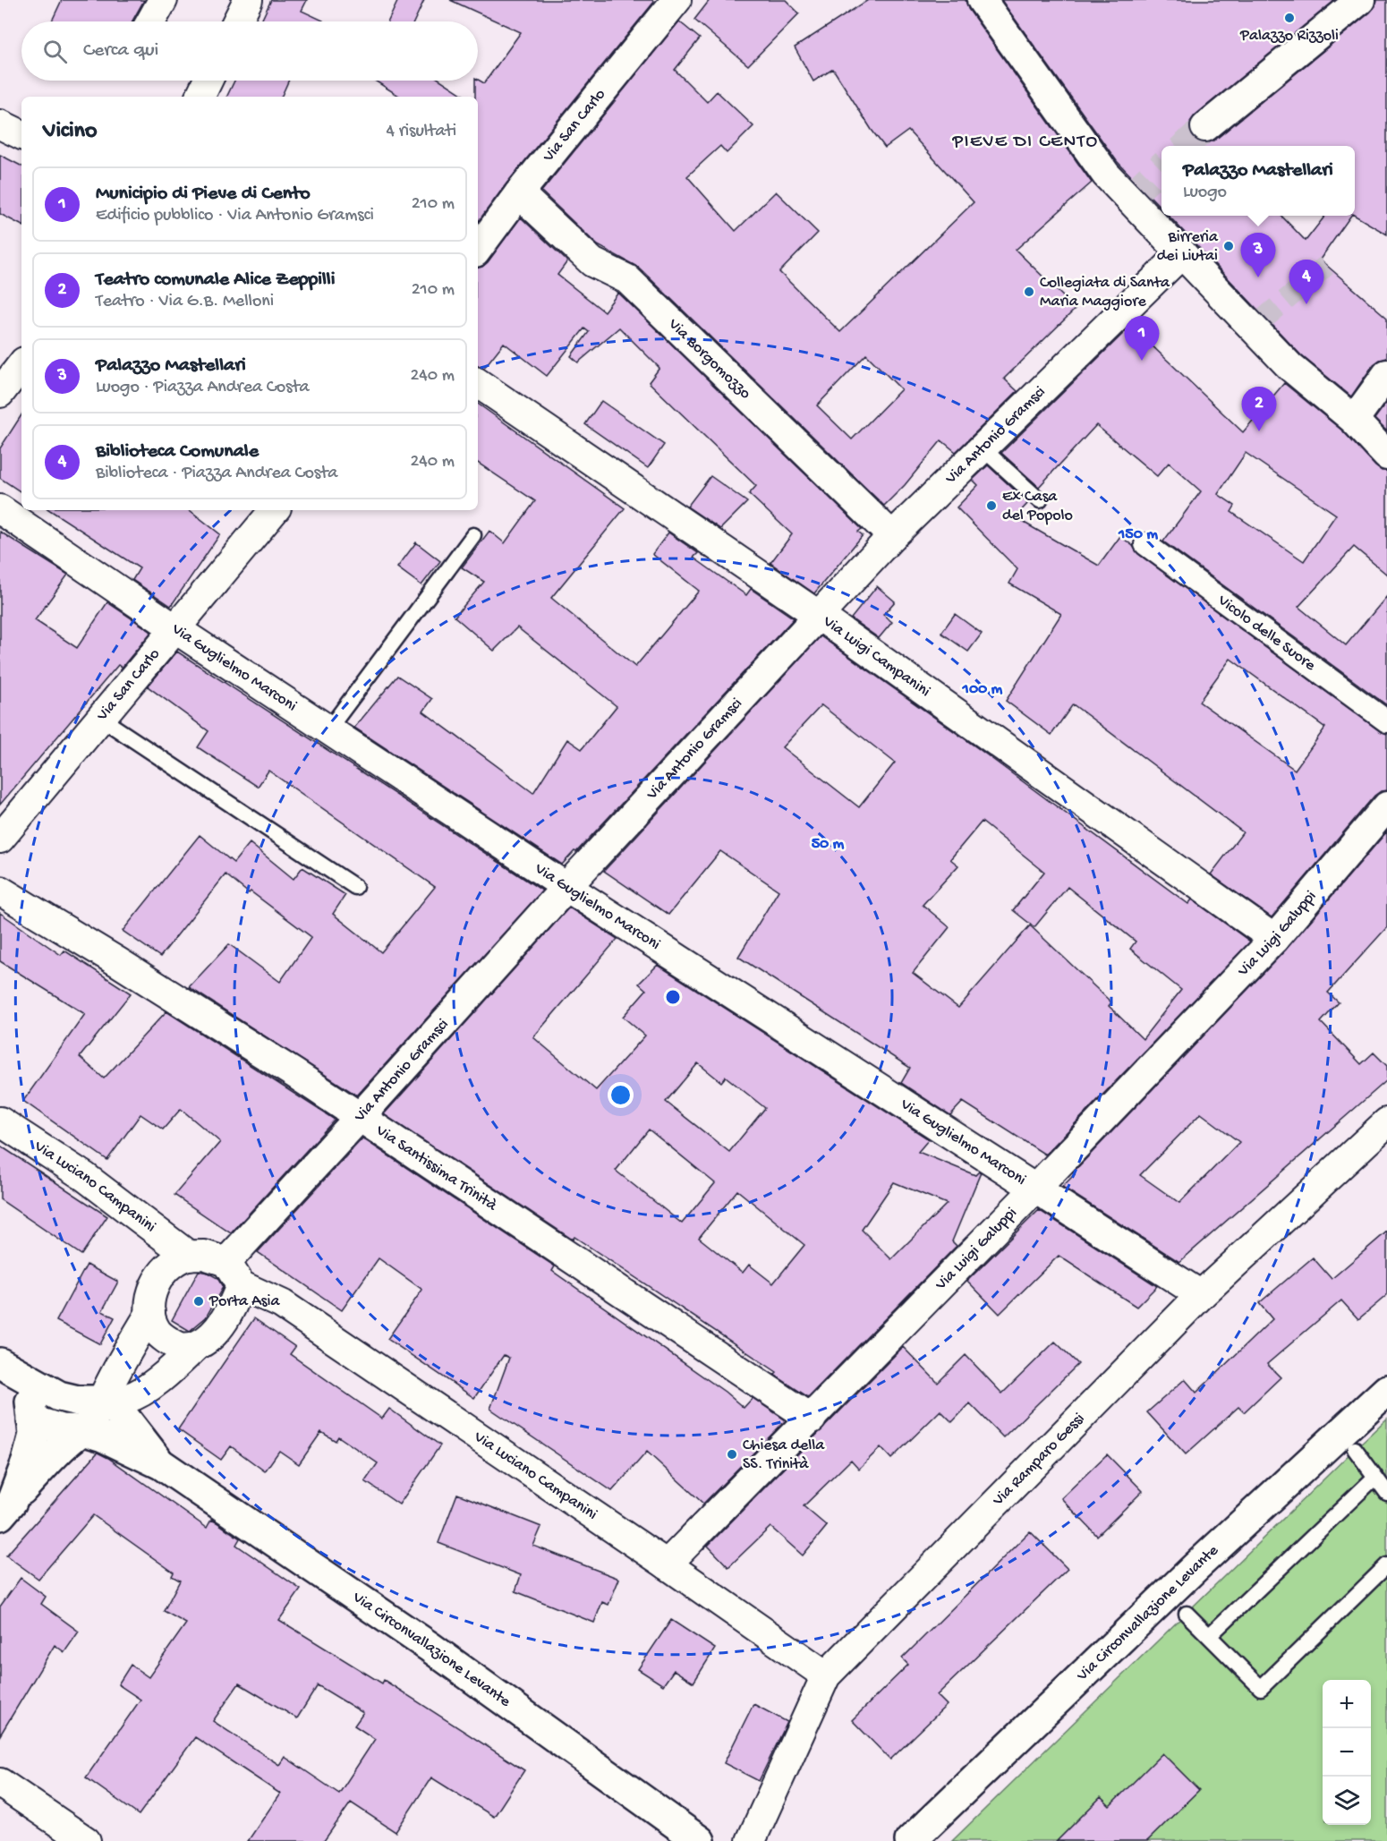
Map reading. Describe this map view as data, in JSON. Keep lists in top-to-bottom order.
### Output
{
  "streets": {
    "main road": ["Via Circonvallazione Levante"],
    "street": [
      "Via San Carlo",
      "Via Borgomozzo",
      "Via Antonio Gramsci",
      "Vicolo delle Suore",
      "Via Luigi Campanini",
      "Via Guglielmo Marconi",
      "Via Luigi Galuppi",
      "Via Santissima Trinità",
      "Via Luciano Campanini",
      "Via Ramparo Gessi"
    ]
  },
  "crossings": [
    ["Via San Carlo", "Via Borgomozzo"],
    ["Via San Carlo", "Via Guglielmo Marconi"],
    ["Via Borgomozzo", "Via Antonio Gramsci"],
    ["Via Antonio Gramsci", "Via Luigi Campanini"],
    ["Via Antonio Gramsci", "Via Guglielmo Marconi"],
    ["Via Antonio Gramsci", "Via Santissima Trinità"],
    ["Via Antonio Gramsci", "Via Luciano Campanini"],
    ["Via Luigi Campanini", "Via Luigi Galuppi"],
    ["Via Guglielmo Marconi", "Via Luigi Galuppi"],
    ["Via Guglielmo Marconi", "Via Ramparo Gessi"],
    ["Via Luigi Galuppi", "Via Santissima Trinità"],
    ["Via Luigi Galuppi", "Via Luciano Campanini"],
    ["Via Luciano Campanini", "Via Ramparo Gessi"]
  ],
  "districts": ["PIEVE DI CENTO"],
  "places": [
    "Palazzo Rizzoli",
    "Birreria dei Liutai",
    "Collegiata di Santa Maria Maggiore",
    "Ex Casa del Popolo",
    "Porta Asia",
    "Chiesa della SS. Trinità"
  ],
  "page": {
    "search": "Cerca qui",
    "heading": ["Vicino", "4 risultati"],
    "popup": ["Palazzo Mastellari", "Luogo"],
    "list": [
      {
        "mark": "1",
        "name": "Municipio di Pieve di Cento",
        "note": "Edificio pubblico · Via Antonio Gramsci",
        "value": "210 m"
      },
      {
        "mark": "2",
        "name": "Teatro comunale Alice Zeppilli",
        "note": "Teatro · Via G.B. Melloni",
        "value": "210 m"
      },
      {
        "mark": "3",
        "name": "Palazzo Mastellari",
        "note": "Luogo · Piazza Andrea Costa",
        "value": "240 m"
      },
      {
        "mark": "4",
        "name": "Biblioteca Comunale",
        "note": "Biblioteca · Piazza Andrea Costa",
        "value": "240 m"
      }
    ],
    "pins": [
      "3",
      "4",
      "1",
      "2"
    ],
    "map_buttons": ["+", "−"]
  },
  "rings": ["150 m", "100 m", "50 m"]
}
